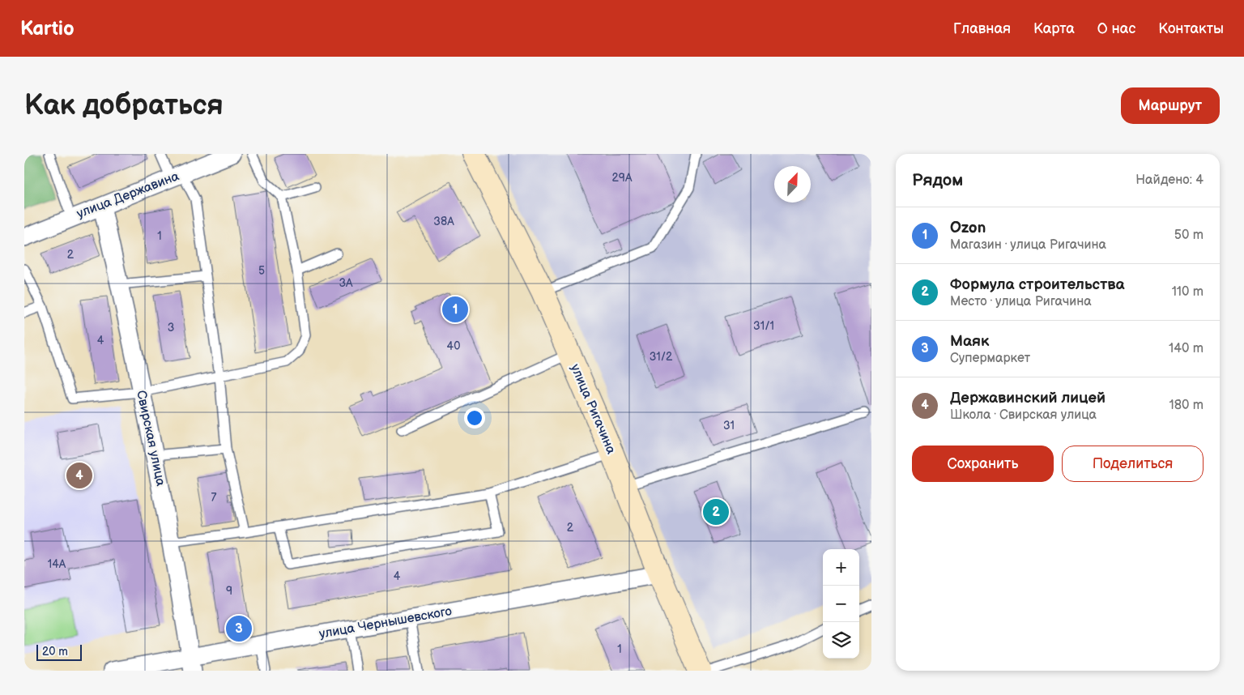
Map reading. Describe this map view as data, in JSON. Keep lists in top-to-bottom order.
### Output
{
  "streets": {
    "main road": ["улица Ригачина"],
    "street": ["улица Державина", "Свирская улица", "улица Чернышевского"]
  },
  "crossings": [
    ["улица Державина", "Свирская улица"],
    ["улица Ригачина", "улица Чернышевского"],
    ["Свирская улица", "улица Чернышевского"]
  ],
  "house_numbers": [
    "29А",
    "38А",
    "1",
    "2",
    "5",
    "3А",
    "31/1",
    "3",
    "4",
    "40",
    "31/2",
    "31",
    "7",
    "2",
    "14А",
    "4",
    "9",
    "1"
  ],
  "scale_bar": "20 m",
  "north": "top right",
  "page": {
    "header": "Kartio",
    "nav": [
      "Главная",
      "Карта",
      "О нас",
      "Контакты"
    ],
    "buttons": [
      "Маршрут",
      ["Сохранить", "Поделиться"]
    ],
    "title": "Как добраться",
    "heading": ["Рядом", "Найдено: 4"],
    "list": [
      {
        "mark": "1",
        "name": "Ozon",
        "note": "Магазин · улица Ригачина",
        "value": "50 m"
      },
      {
        "mark": "2",
        "name": "Формула строительства",
        "note": "Место · улица Ригачина",
        "value": "110 m"
      },
      {
        "mark": "3",
        "name": "Маяк",
        "note": "Супермаркет",
        "value": "140 m"
      },
      {
        "mark": "4",
        "name": "Державинский лицей",
        "note": "Школа · Свирская улица",
        "value": "180 m"
      }
    ],
    "pins": [
      "1",
      "4",
      "2",
      "3"
    ],
    "map_buttons": ["+", "−"],
    "scale": "20 m"
  }
}
